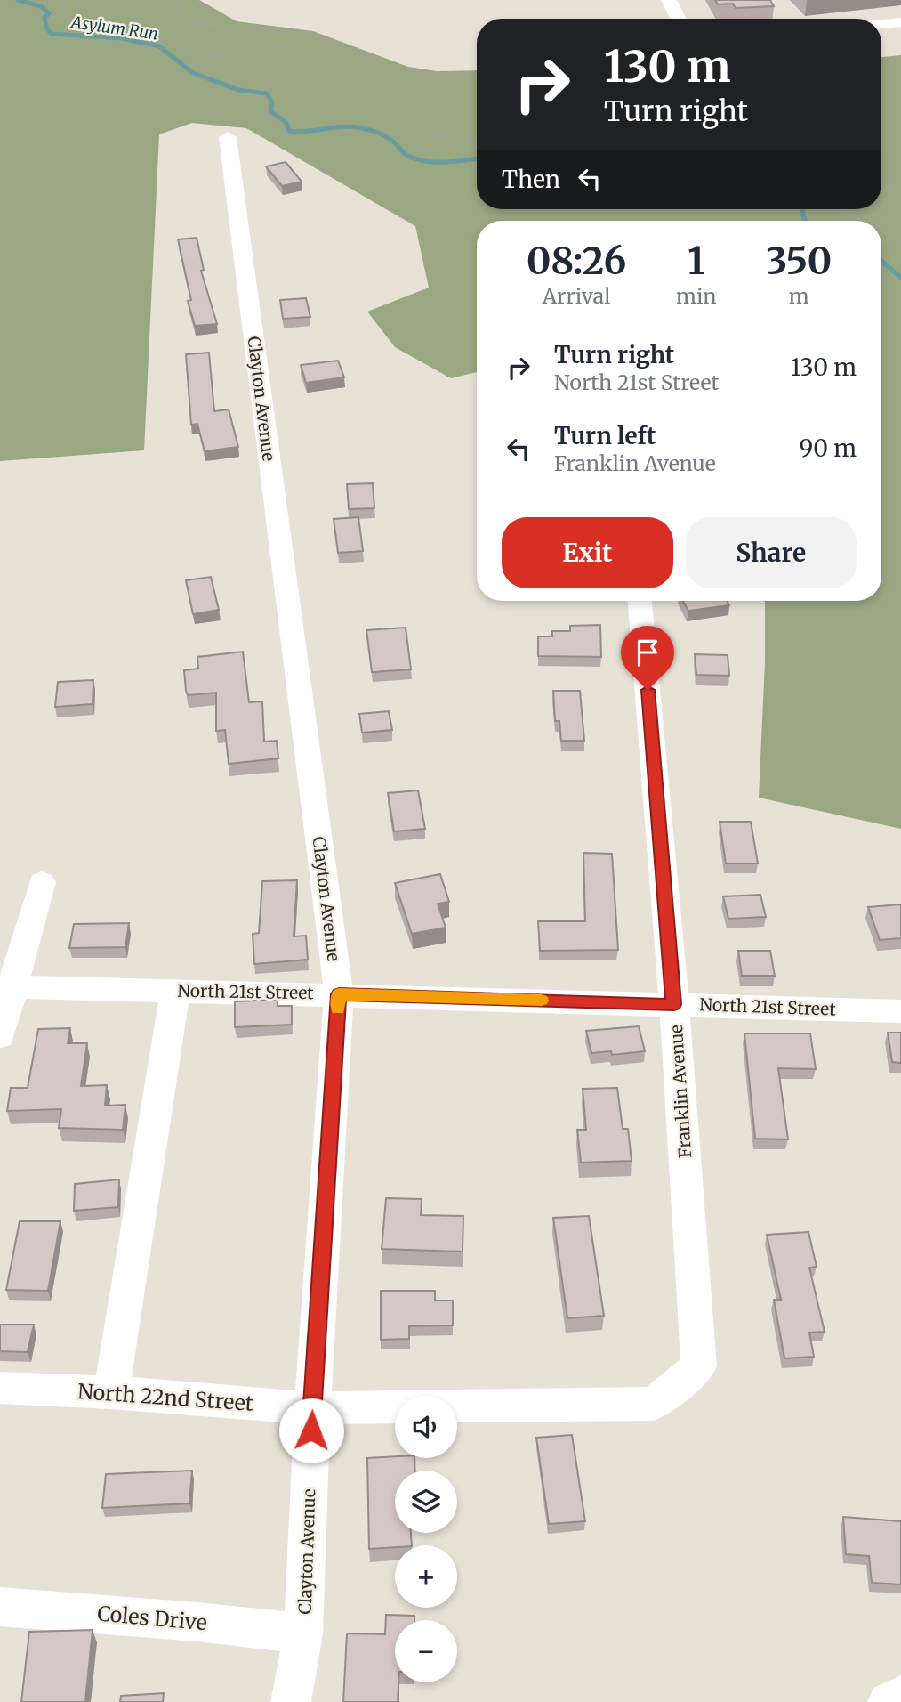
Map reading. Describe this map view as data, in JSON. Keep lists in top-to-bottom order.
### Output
{
  "streets": {
    "street": [
      "Clayton Avenue",
      "North 21st Street",
      "Franklin Avenue",
      "North 22nd Street",
      "Coles Drive"
    ]
  },
  "crossings": [
    ["Clayton Avenue", "North 21st Street"],
    ["Clayton Avenue", "North 22nd Street"],
    ["Clayton Avenue", "Coles Drive"],
    ["North 21st Street", "Franklin Avenue"],
    ["Franklin Avenue", "North 22nd Street"]
  ],
  "water": ["Asylum Run"],
  "page": {
    "turn": ["130 m", "Turn right"],
    "then": "Then",
    "eta": [
      "08:26",
      "Arrival",
      "1",
      "min",
      "350",
      "m"
    ],
    "list": [
      {
        "name": "Turn right",
        "note": "North 21st Street",
        "value": "130 m"
      },
      {
        "name": "Turn left",
        "note": "Franklin Avenue",
        "value": "90 m"
      }
    ],
    "buttons": ["Exit", "Share"],
    "map_buttons": ["+", "−"]
  }
}
